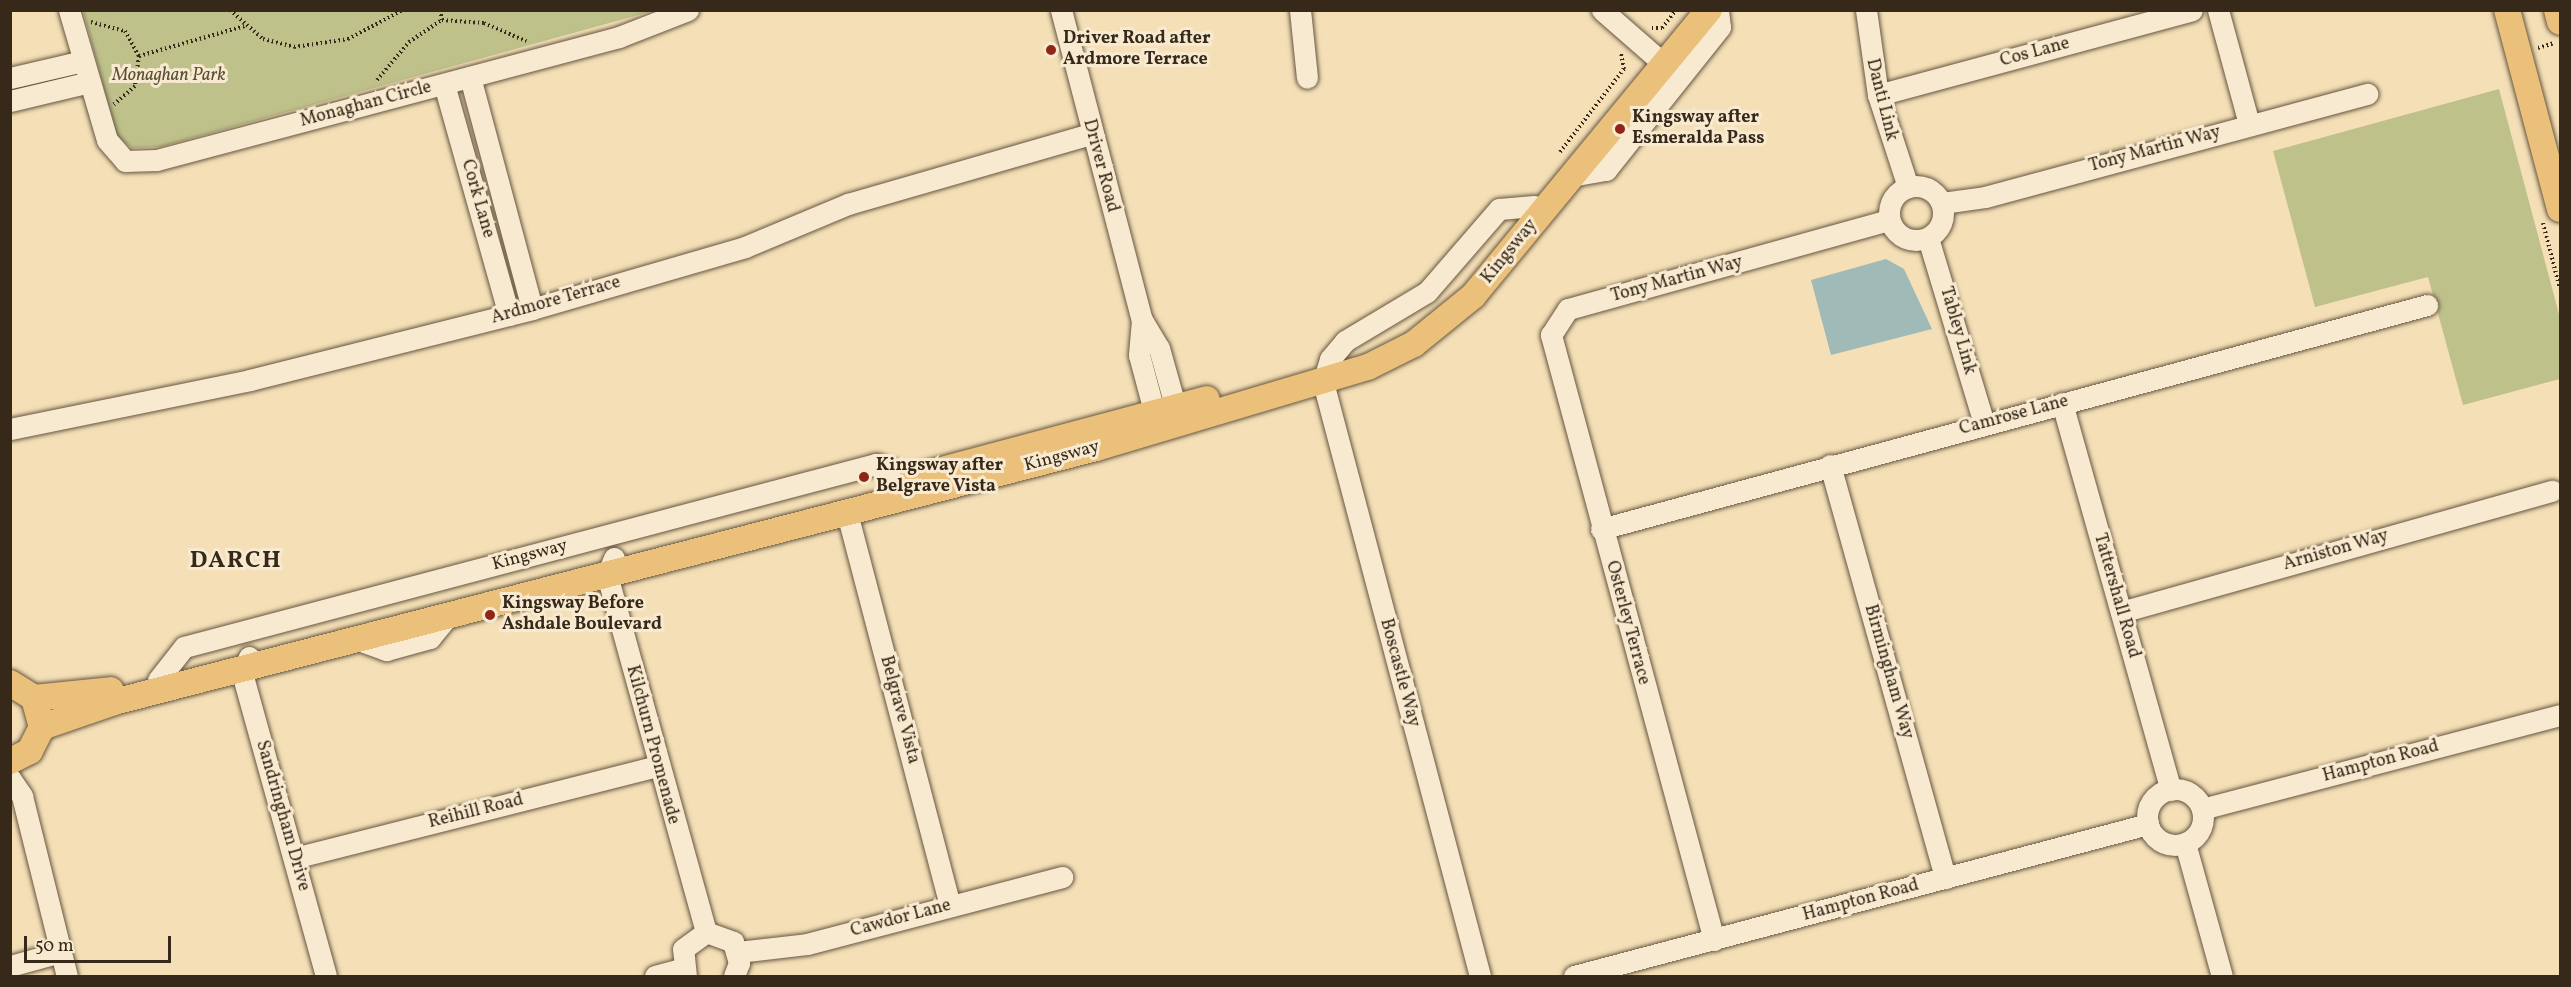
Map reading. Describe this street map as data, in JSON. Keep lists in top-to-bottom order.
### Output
{
  "streets": {
    "main road": ["Kingsway"],
    "street": [
      "Cos Lane",
      "Danti Link",
      "Monaghan Circle",
      "Tony Martin Way",
      "Driver Road",
      "Cork Lane",
      "Ardmore Terrace",
      "Tabley Link",
      "Camrose Lane",
      "Arniston Way",
      "Tattershall Road",
      "Osterley Terrace",
      "Birmingham Way",
      "Boscastle Way",
      "Belgrave Vista",
      "Kilchurn Promenade",
      "Hampton Road",
      "Reihill Road",
      "Sandringham Drive",
      "Cawdor Lane"
    ]
  },
  "crossings": [
    ["Cos Lane", "Danti Link"],
    ["Danti Link", "Tony Martin Way"],
    ["Danti Link", "Tabley Link"],
    ["Monaghan Circle", "Cork Lane"],
    ["Tony Martin Way", "Tabley Link"],
    ["Tony Martin Way", "Osterley Terrace"],
    ["Driver Road", "Kingsway"],
    ["Driver Road", "Ardmore Terrace"],
    ["Cork Lane", "Ardmore Terrace"],
    ["Kingsway", "Boscastle Way"],
    ["Kingsway", "Belgrave Vista"],
    ["Kingsway", "Kilchurn Promenade"],
    ["Kingsway", "Sandringham Drive"],
    ["Tabley Link", "Camrose Lane"],
    ["Camrose Lane", "Tattershall Road"],
    ["Camrose Lane", "Osterley Terrace"],
    ["Camrose Lane", "Birmingham Way"],
    ["Arniston Way", "Tattershall Road"],
    ["Tattershall Road", "Hampton Road"],
    ["Osterley Terrace", "Hampton Road"],
    ["Birmingham Way", "Hampton Road"],
    ["Belgrave Vista", "Cawdor Lane"],
    ["Kilchurn Promenade", "Reihill Road"],
    ["Reihill Road", "Sandringham Drive"]
  ],
  "districts": ["DARCH"],
  "parks": ["Monaghan Park"],
  "places": [
    "Driver Road after Ardmore Terrace",
    "Kingsway after Esmeralda Pass",
    "Kingsway after Belgrave Vista",
    "Kingsway Before Ashdale Boulevard"
  ],
  "scale_bar": "50 m"
}
